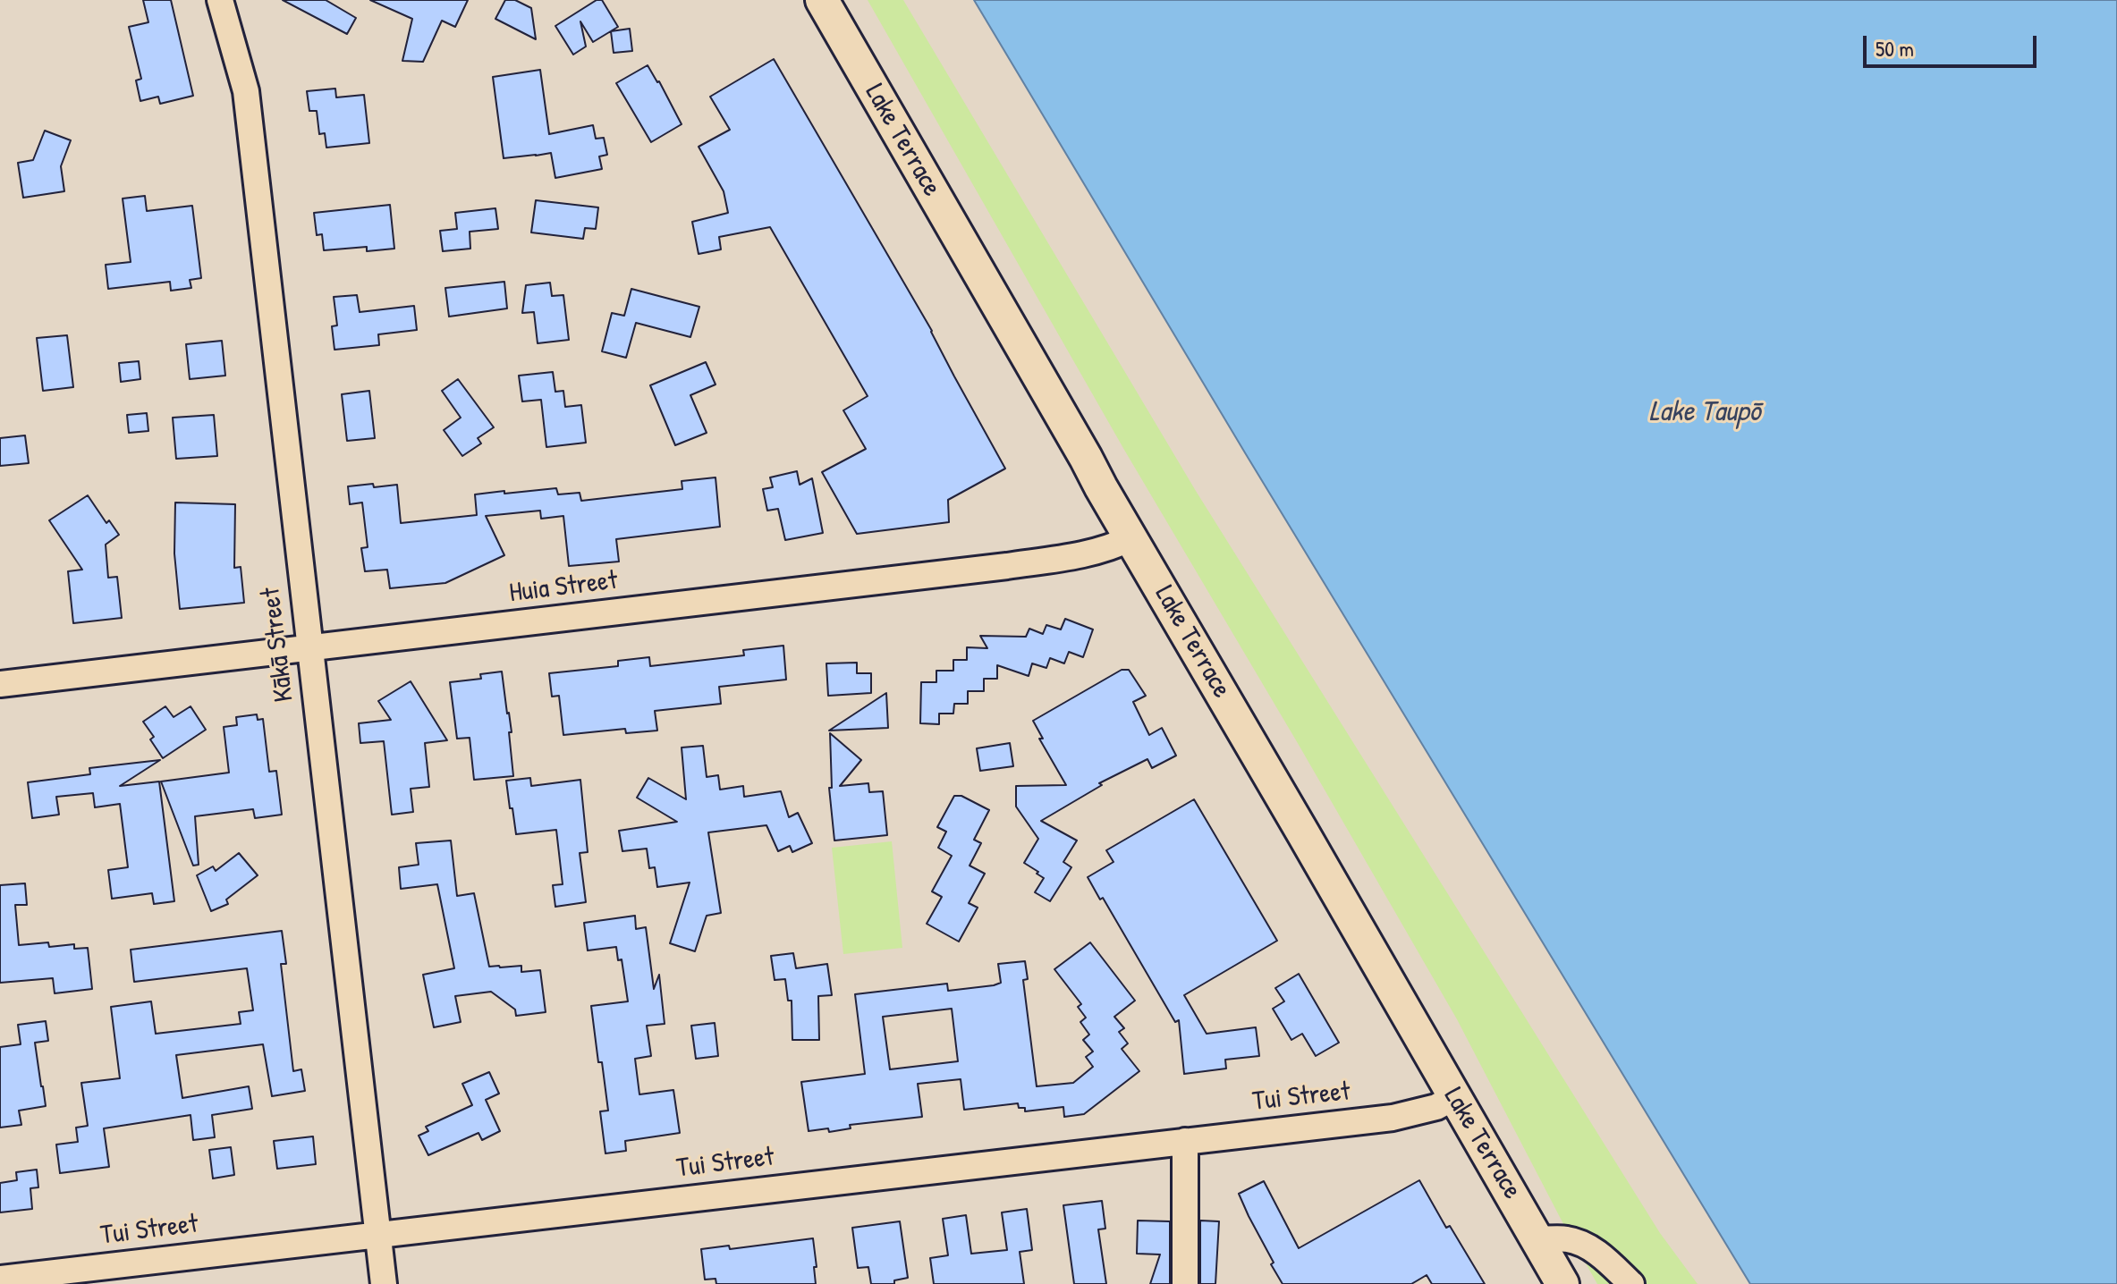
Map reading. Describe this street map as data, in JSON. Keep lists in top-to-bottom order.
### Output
{
  "streets": {
    "main road": ["Lake Terrace"],
    "street": ["Huia Street", "Kākā Street", "Tui Street"]
  },
  "crossings": [
    ["Lake Terrace", "Huia Street"],
    ["Lake Terrace", "Tui Street"],
    ["Huia Street", "Kākā Street"],
    ["Kākā Street", "Tui Street"]
  ],
  "water": ["Lake Taupō"],
  "scale_bar": "50 m"
}
